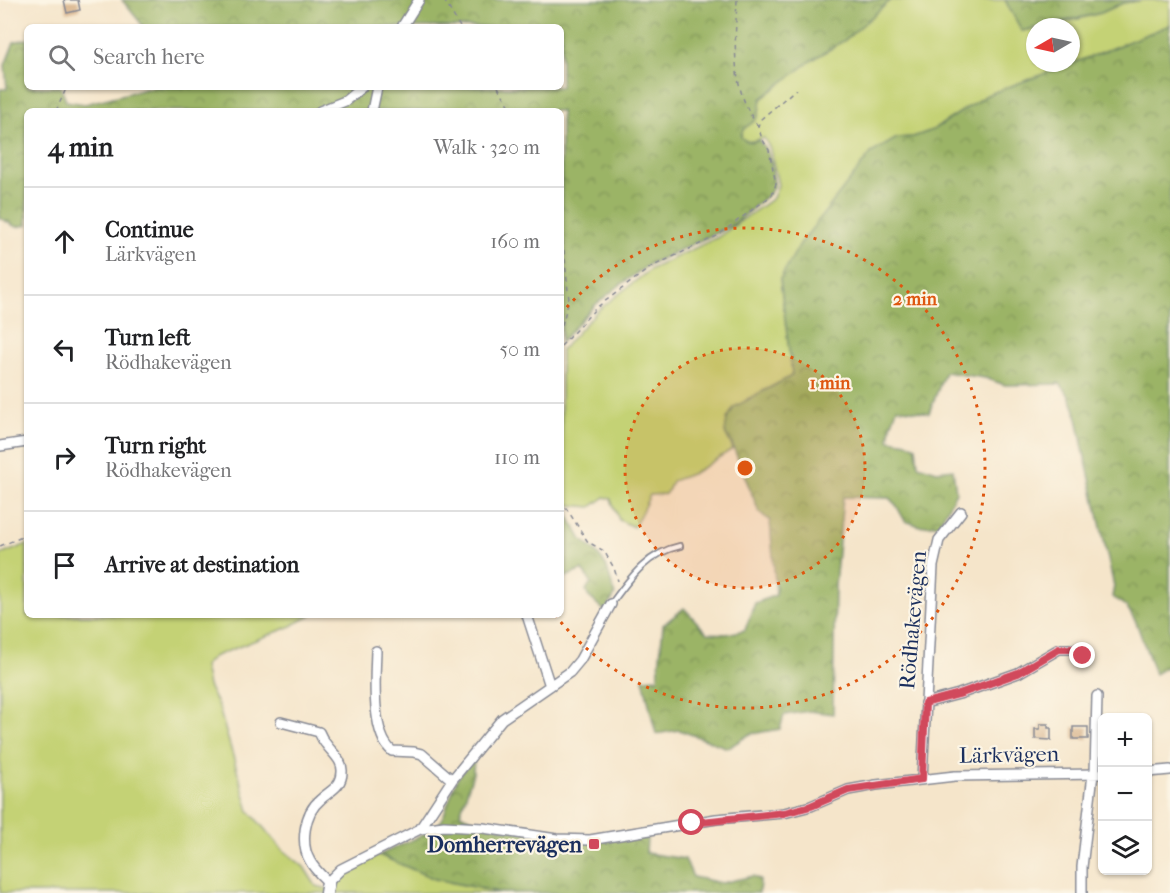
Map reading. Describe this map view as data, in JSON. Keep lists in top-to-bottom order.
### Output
{
  "streets": {
    "street": ["Rödhakevägen", "Lärkvägen"]
  },
  "crossings": [
    ["Rödhakevägen", "Lärkvägen"]
  ],
  "places": {
    "transit": ["Domherrevägen"]
  },
  "north": "left",
  "page": {
    "search": "Search here",
    "heading": ["4 min", "Walk · 320 m"],
    "list": [
      ["Continue", "Lärkvägen", "160 m"],
      ["Turn left", "Rödhakevägen", "50 m"],
      ["Turn right", "Rödhakevägen", "110 m"],
      "Arrive at destination"
    ],
    "map_buttons": ["+", "−"]
  },
  "rings": ["2 min", "1 min"]
}
